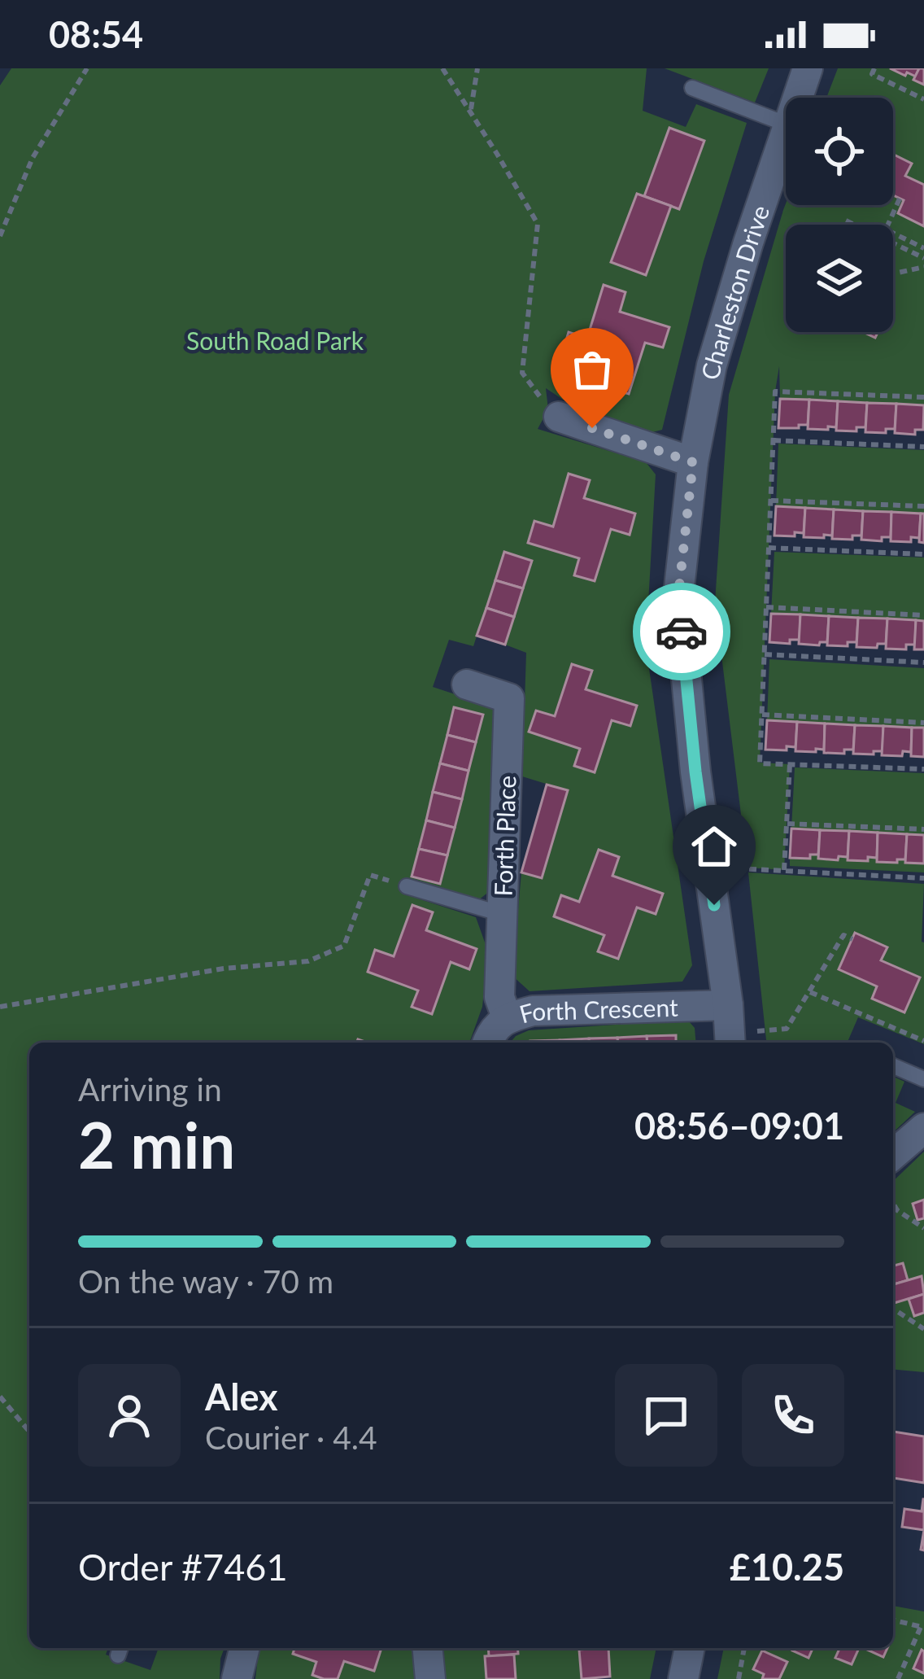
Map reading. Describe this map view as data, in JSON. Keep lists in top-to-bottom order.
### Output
{
  "streets": {
    "street": ["Charleston Drive", "Forth Place", "Forth Crescent"]
  },
  "crossings": [
    ["Charleston Drive", "Forth Crescent"],
    ["Forth Place", "Forth Crescent"]
  ],
  "parks": ["South Road Park"],
  "page": {
    "status": "08:54",
    "heading": ["2 min", "Arriving in", "08:56–09:01"],
    "panel": [
      "Alex",
      "Courier · 4.4",
      "Order #7461",
      "£10.25"
    ],
    "bar": "On the way · 70 m"
  }
}
